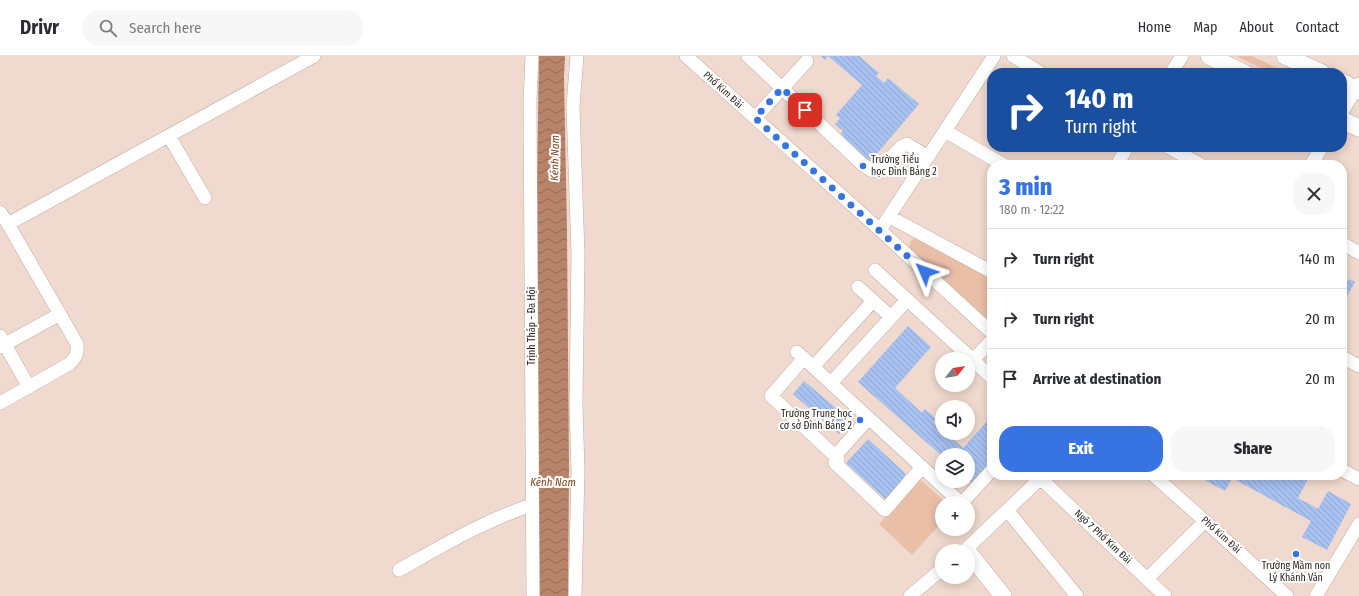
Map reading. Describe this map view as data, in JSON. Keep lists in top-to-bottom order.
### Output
{
  "streets": {
    "street": ["Phố Kim Đài", "Trịnh Tháp - Đa Hội", "Ngõ 7 Phố Kim Đài"]
  },
  "water": ["Kênh Nam"],
  "places": ["Trường Tiểu học Đình Bảng 2", "Trường Trung học cơ sở Đình Bảng 2", "Trường Mầm non Lý Khánh Văn"],
  "north": "top right",
  "page": {
    "header": "Drivr",
    "search": "Search here",
    "nav": [
      "Home",
      "Map",
      "About",
      "Contact"
    ],
    "turn": ["140 m", "Turn right"],
    "heading": ["3 min", "180 m · 12:22"],
    "list": [
      {
        "name": "Turn right",
        "value": "140 m"
      },
      {
        "name": "Turn right",
        "value": "20 m"
      },
      {
        "name": "Arrive at destination",
        "value": "20 m"
      }
    ],
    "map_buttons": ["+", "−"],
    "buttons": ["Exit", "Share"]
  }
}
